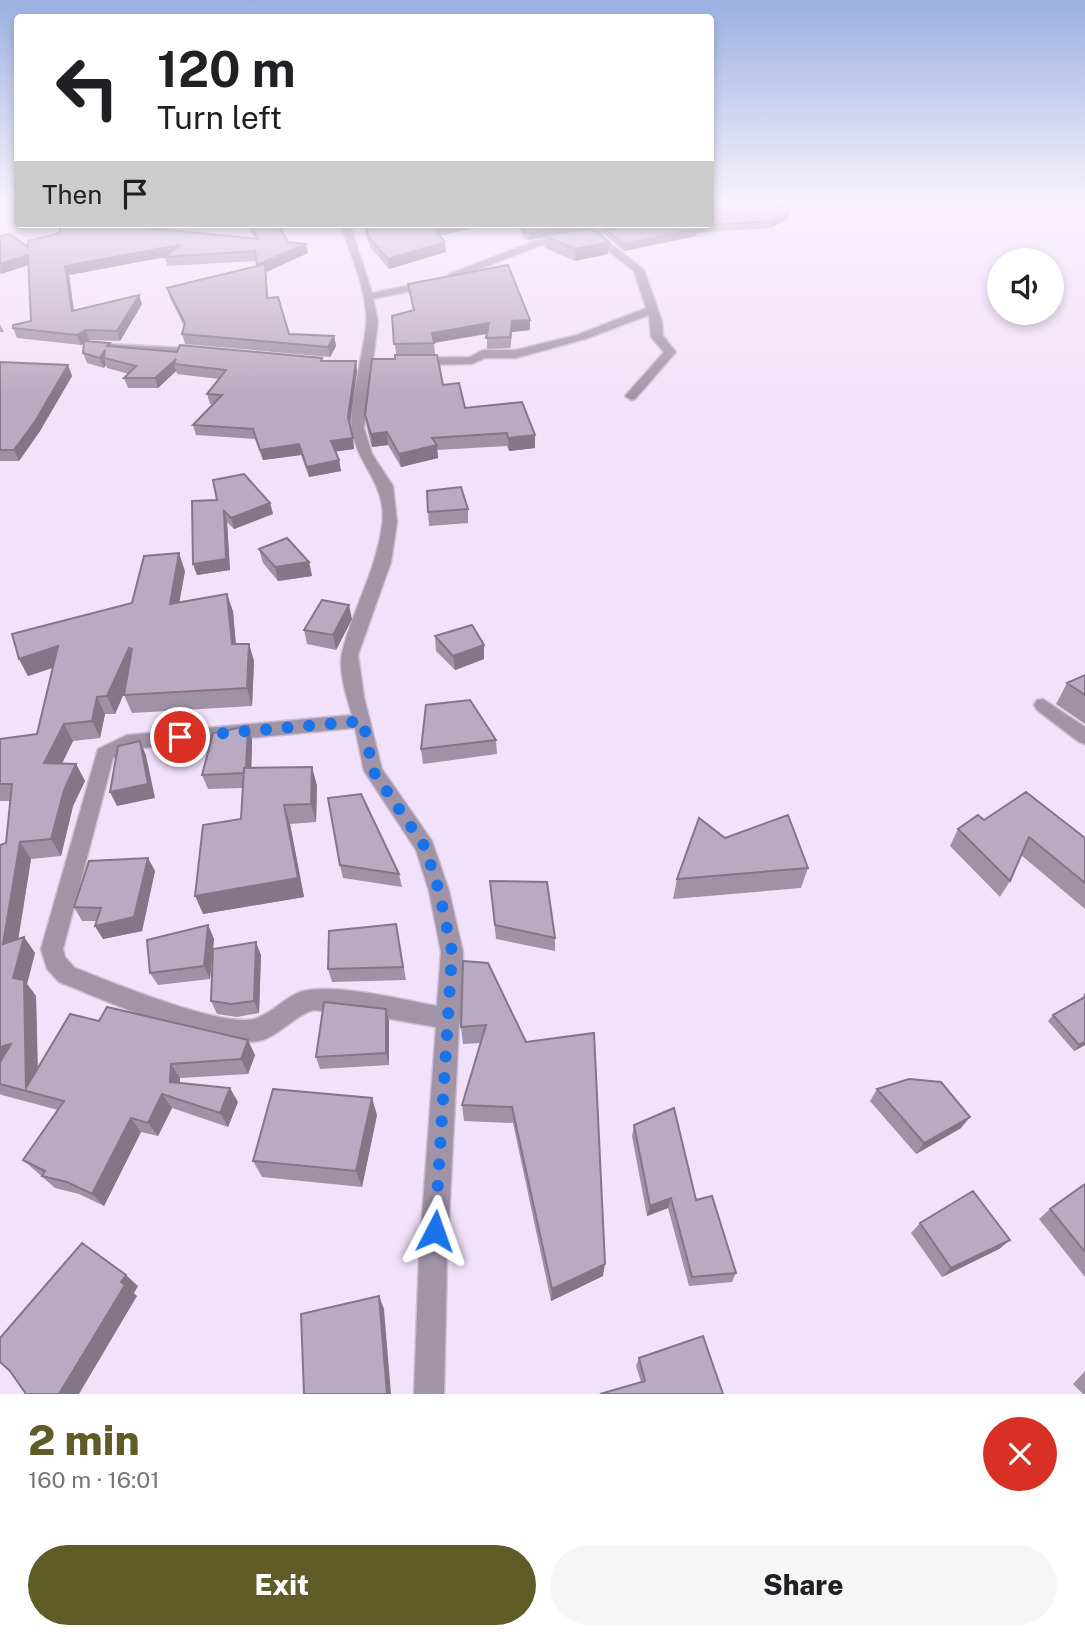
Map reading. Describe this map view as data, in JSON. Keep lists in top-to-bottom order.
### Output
{
  "page": {
    "turn": ["120 m", "Turn left"],
    "then": "Then",
    "heading": ["2 min", "160 m · 16:01"],
    "buttons": ["Exit", "Share"]
  }
}
